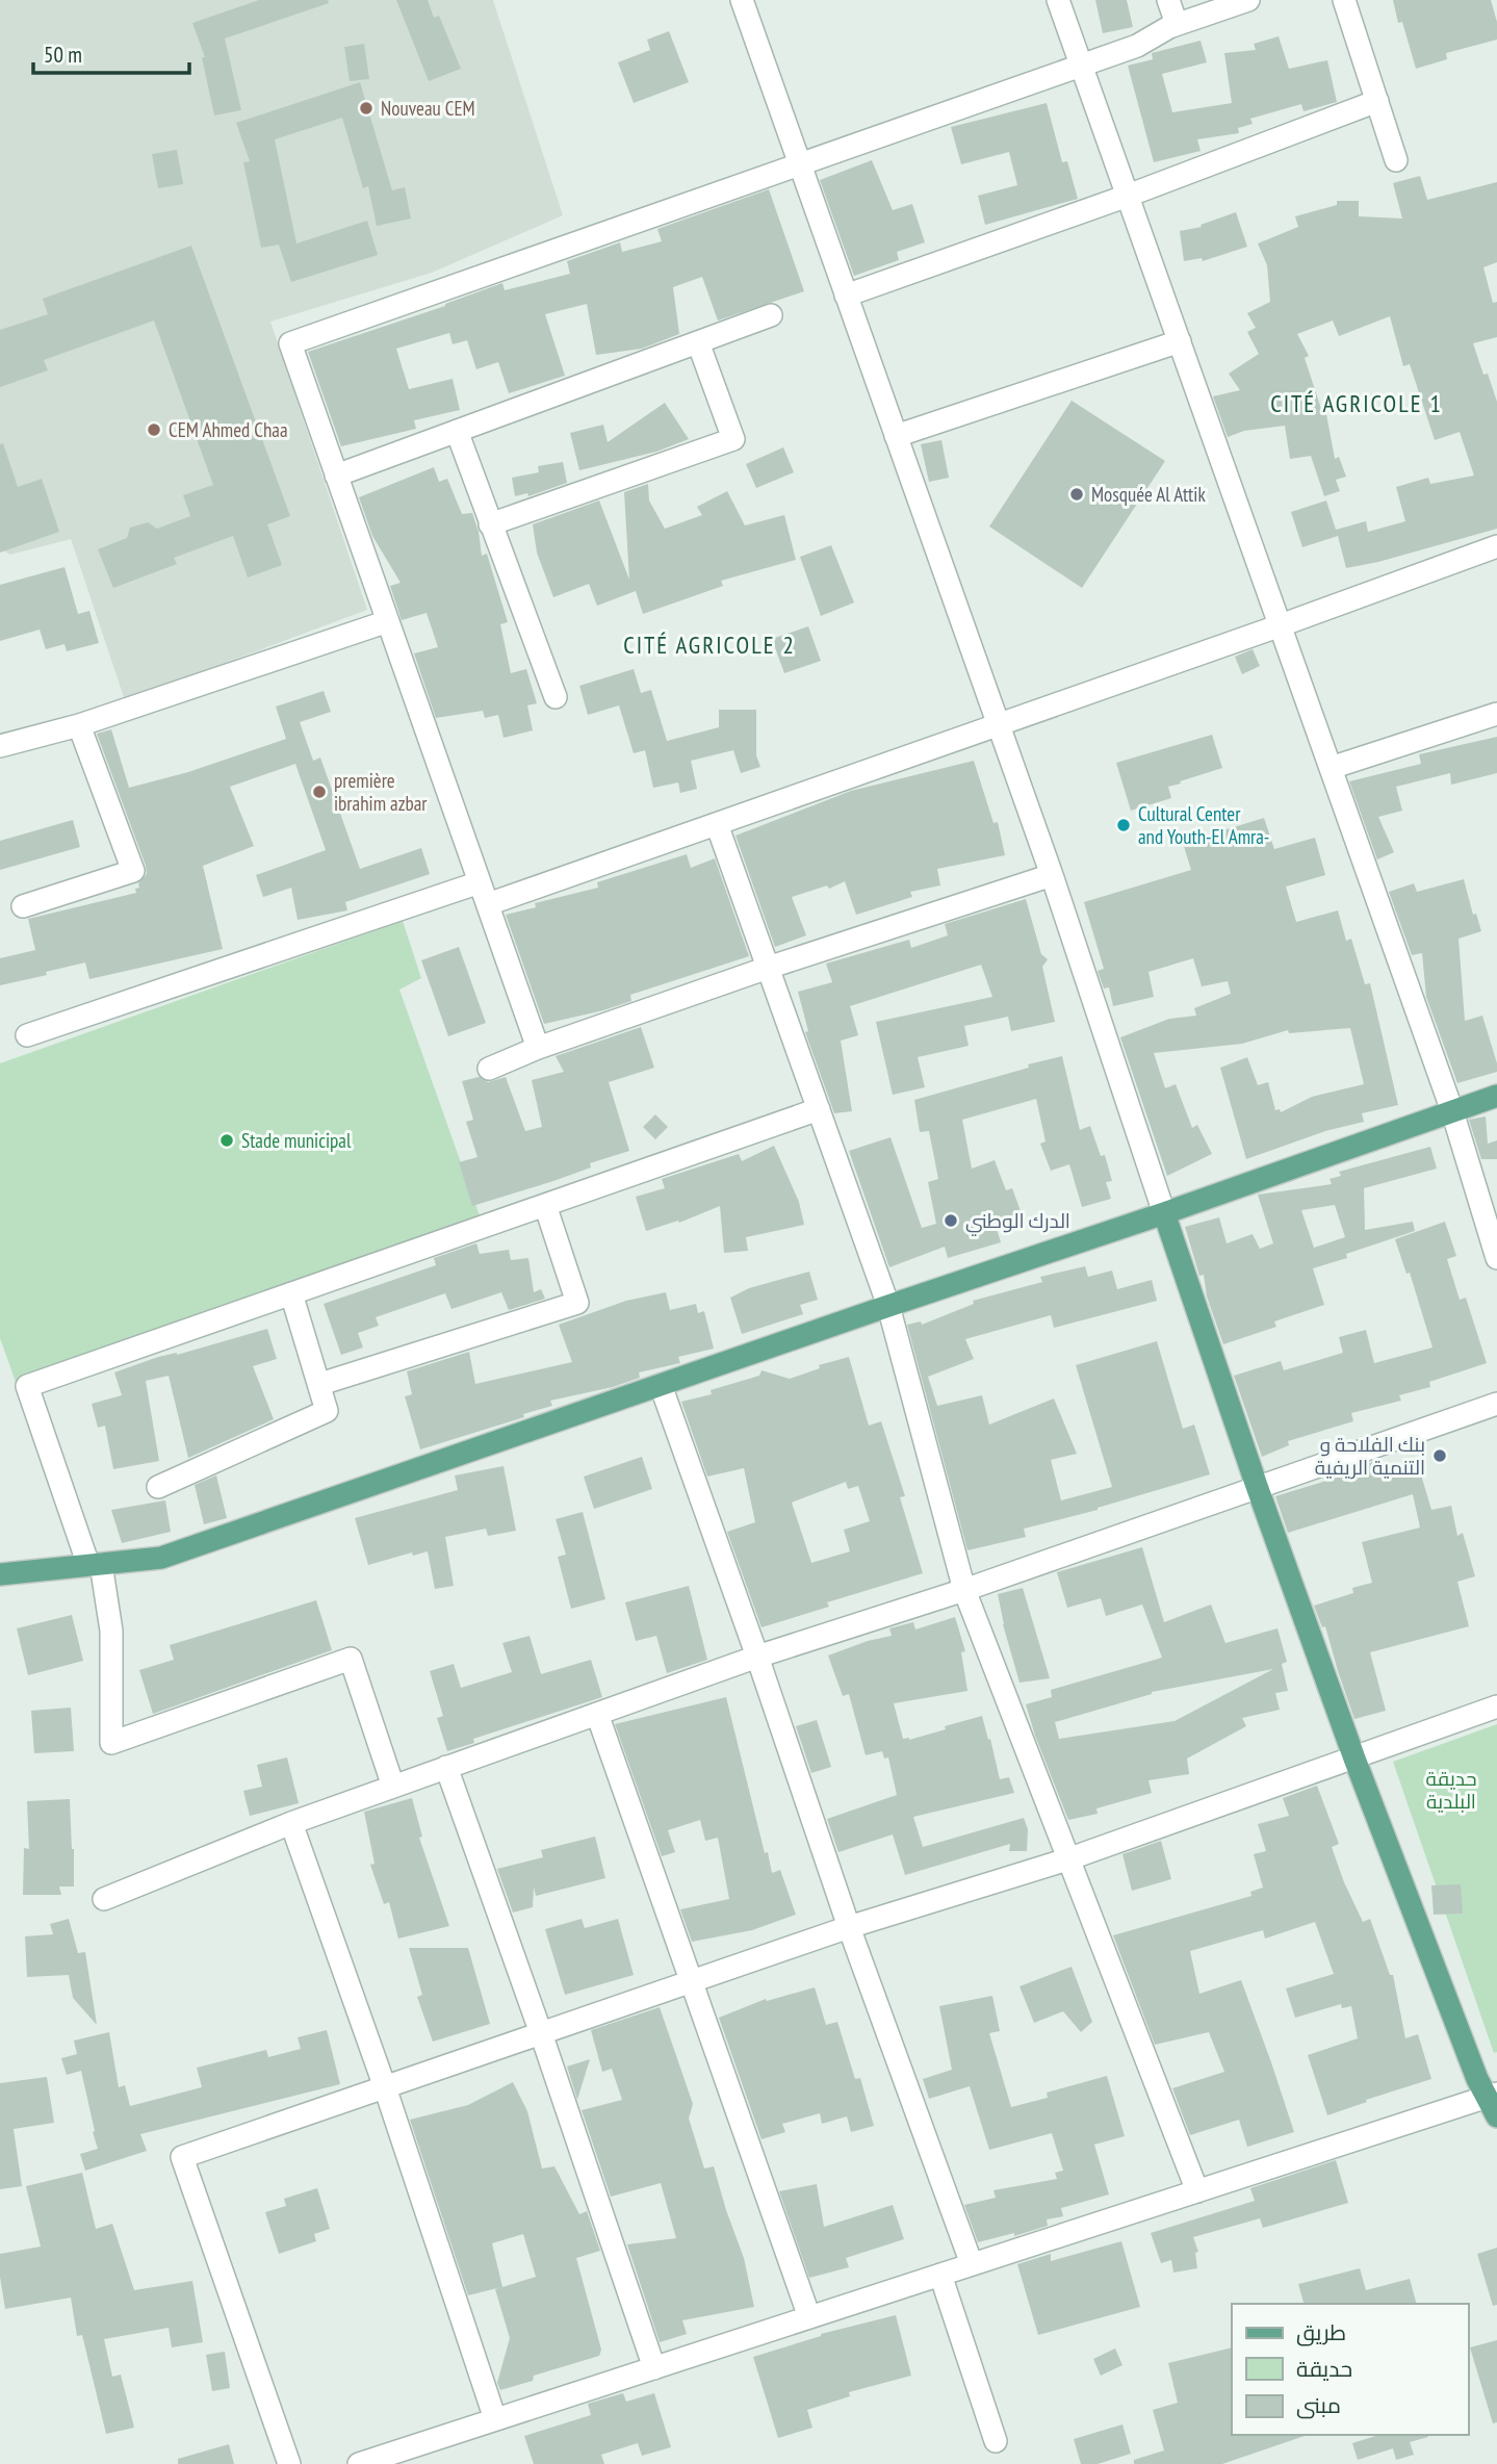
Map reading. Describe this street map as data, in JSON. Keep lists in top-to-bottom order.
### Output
{
  "districts": ["CITÉ AGRICOLE 1", "CITÉ AGRICOLE 2"],
  "parks": ["حديقة البلدية"],
  "places": [
    "Nouveau CEM",
    "CEM Ahmed Chaa",
    "Mosquée Al Attik",
    "première ibrahim azbar",
    "Cultural Center and Youth-El Amra-",
    "Stade municipal",
    "الدرك الوطني",
    "بنك الفلاحة و التنمية الريفية"
  ],
  "legend": ["طريق", "حديقة", "مبنى"],
  "scale_bar": "50 m"
}
